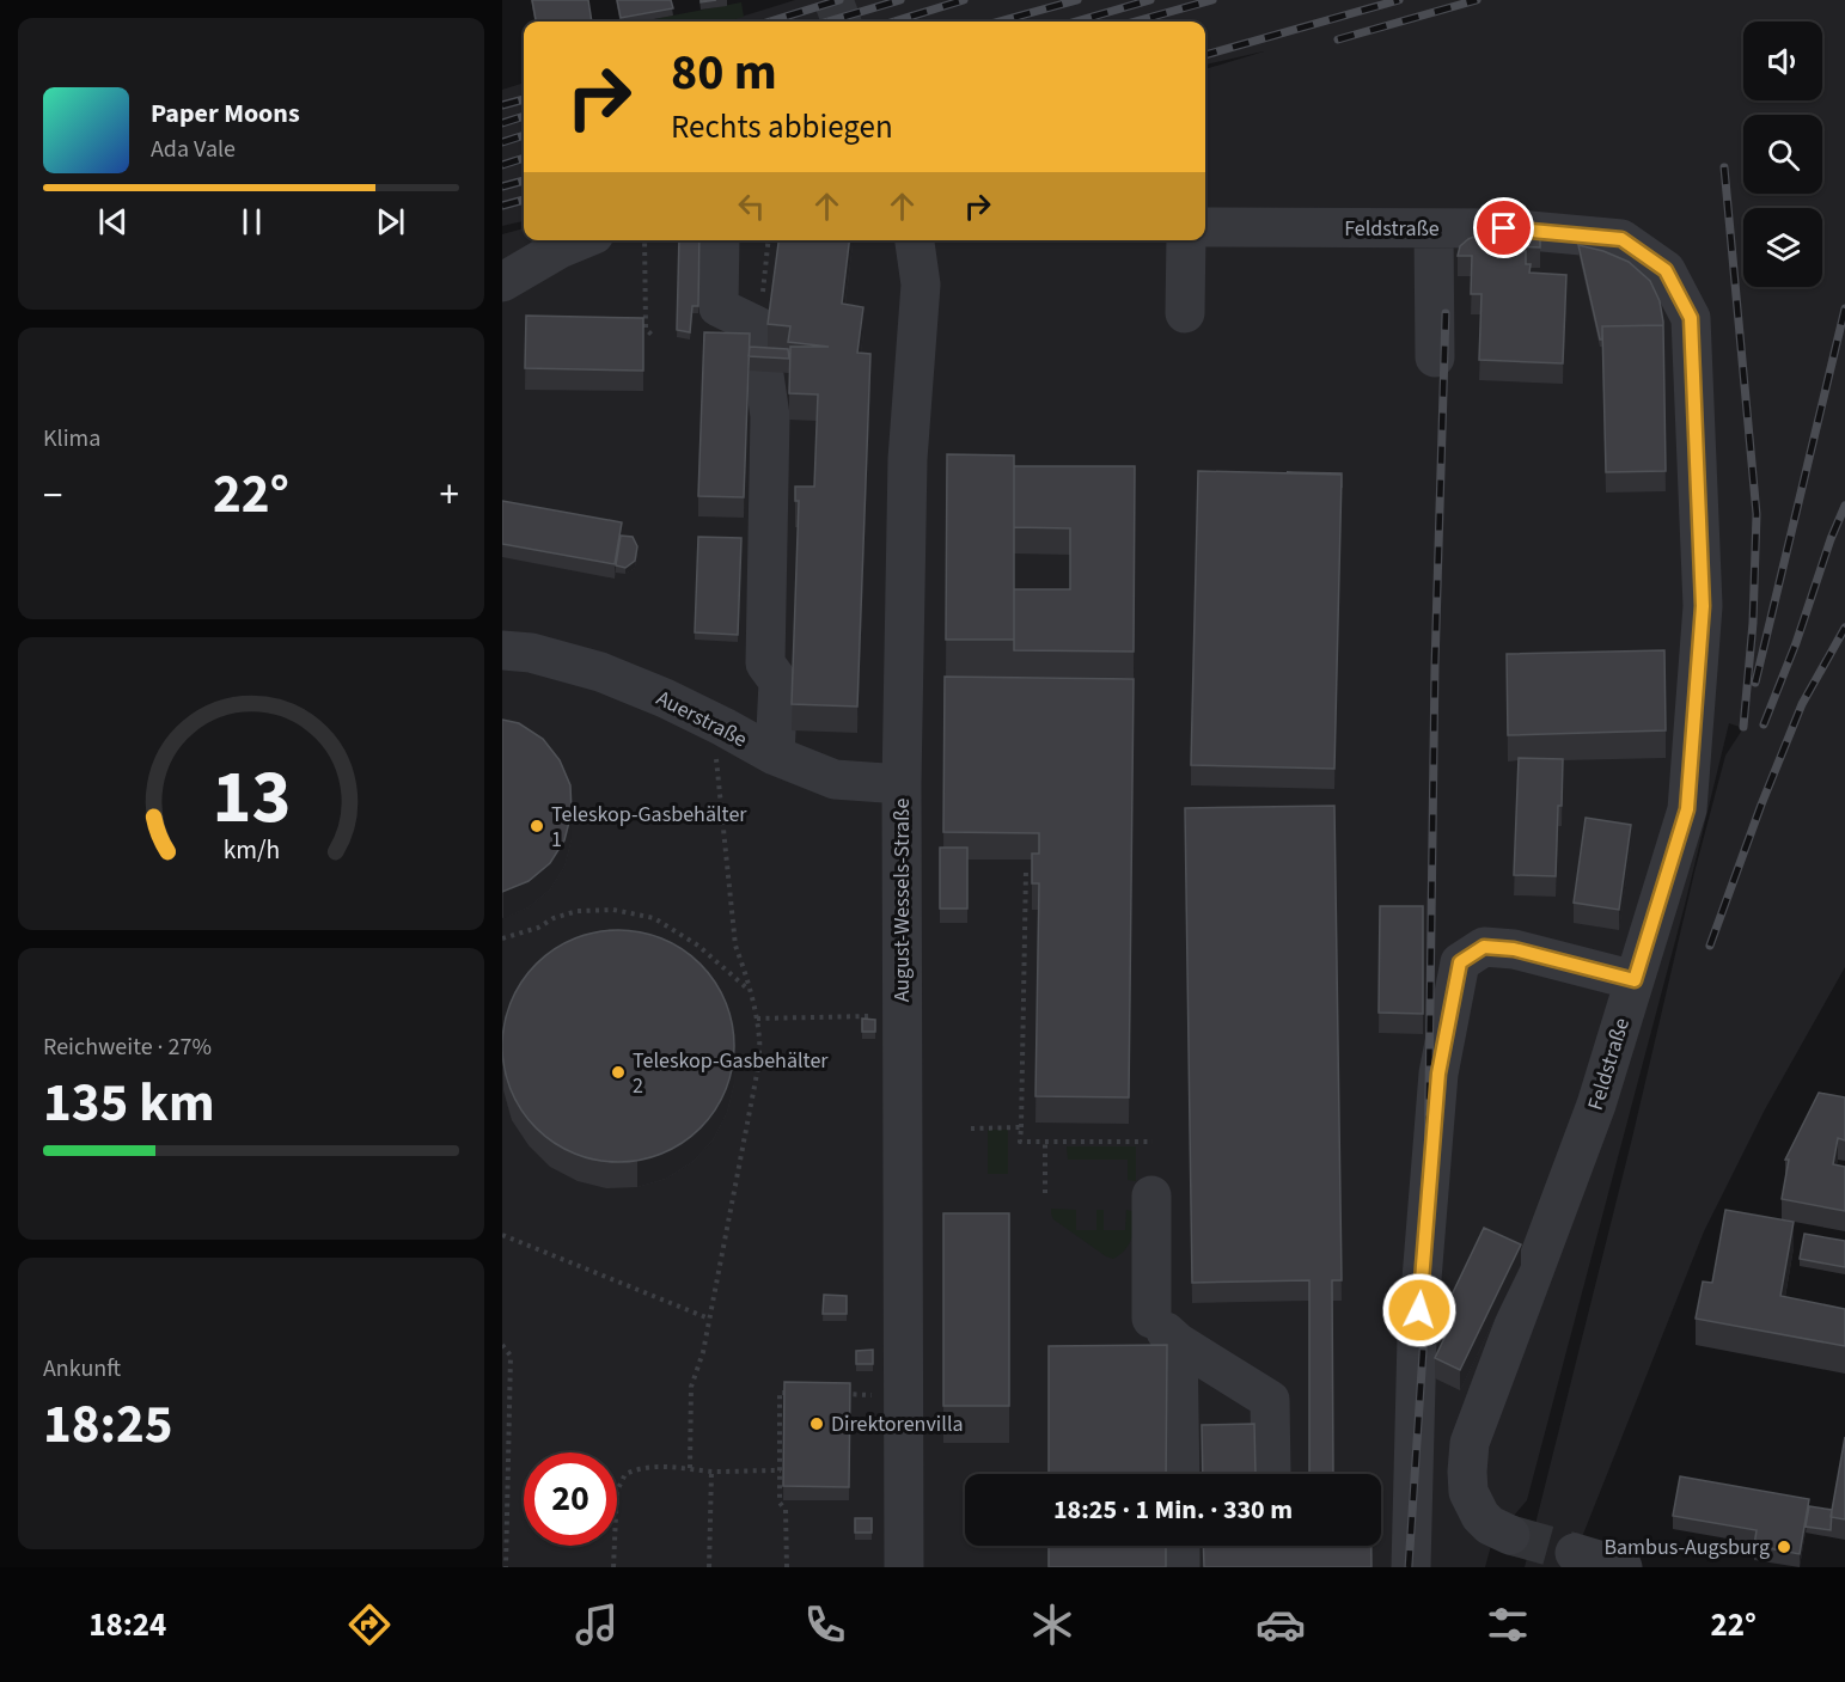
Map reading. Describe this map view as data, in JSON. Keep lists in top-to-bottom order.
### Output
{
  "streets": {
    "street": ["Feldstraße", "Auerstraße", "August-Wessels-Straße"]
  },
  "crossings": [
    ["Auerstraße", "August-Wessels-Straße"]
  ],
  "places": [
    "Teleskop-Gasbehälter 1",
    "Teleskop-Gasbehälter 2",
    "Direktorenvilla",
    "Bambus-Augsburg"
  ],
  "page": {
    "turn": ["80 m", "Rechts abbiegen"],
    "song": ["Paper Moons", "Ada Vale"],
    "tile": [
      "Klima",
      ["Reichweite · 27%", "135 km"],
      ["Ankunft", "18:25"]
    ],
    "heat": ["−", "22°", "+"],
    "limit": "20",
    "trip": "18:25 · 1 Min. · 330 m",
    "tabs": ["18:24", "22°"],
    "gauge": ["13", "km/h"]
  }
}
